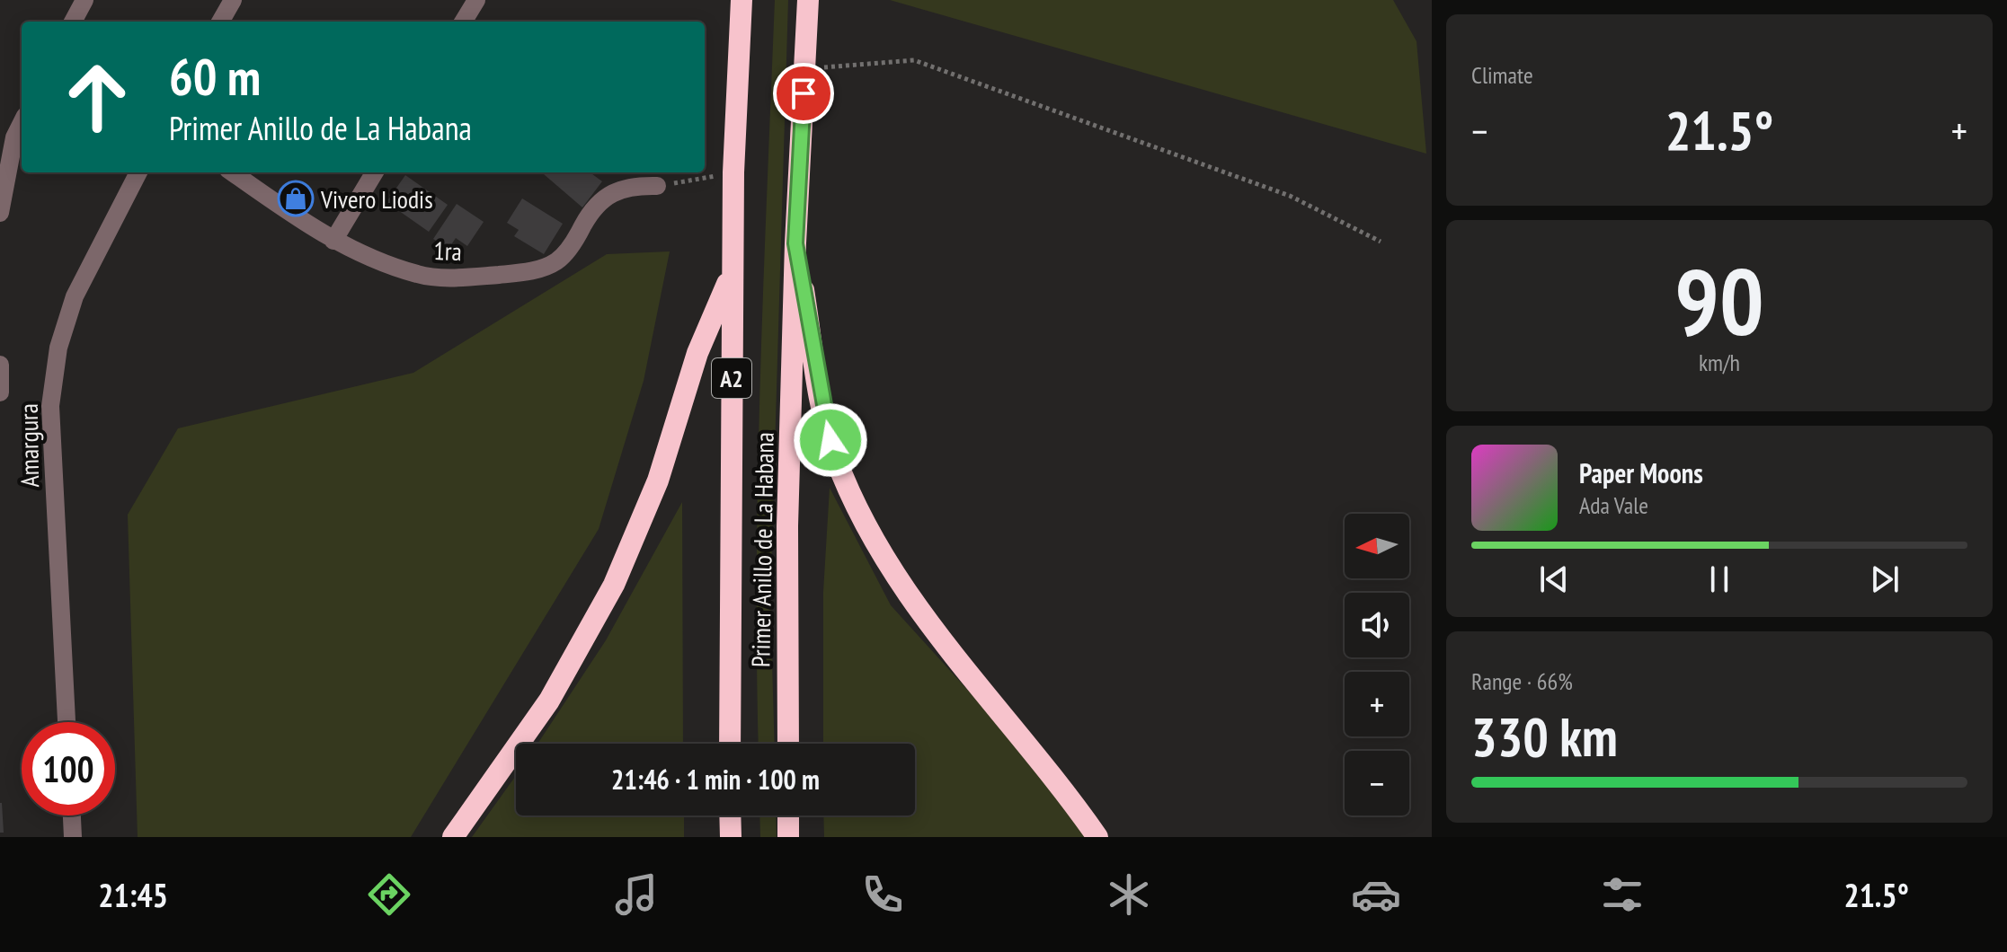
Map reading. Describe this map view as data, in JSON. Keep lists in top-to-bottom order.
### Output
{
  "streets": {
    "highway": ["A2", "Primer Anillo de La Habana"],
    "street": ["1ra", "Amargura"]
  },
  "places": {
    "shop": ["Vivero Liodis"]
  },
  "north": "left",
  "page": {
    "tile": [
      "Climate",
      ["90", "km/h"],
      ["Range · 66%", "330 km"]
    ],
    "turn": ["60 m", "Primer Anillo de La Habana"],
    "heat": ["−", "21.5°", "+"],
    "song": ["Paper Moons", "Ada Vale"],
    "map_buttons": ["+", "−"],
    "limit": "100",
    "trip": "21:46 · 1 min · 100 m",
    "tabs": ["21:45", "21.5°"]
  }
}
